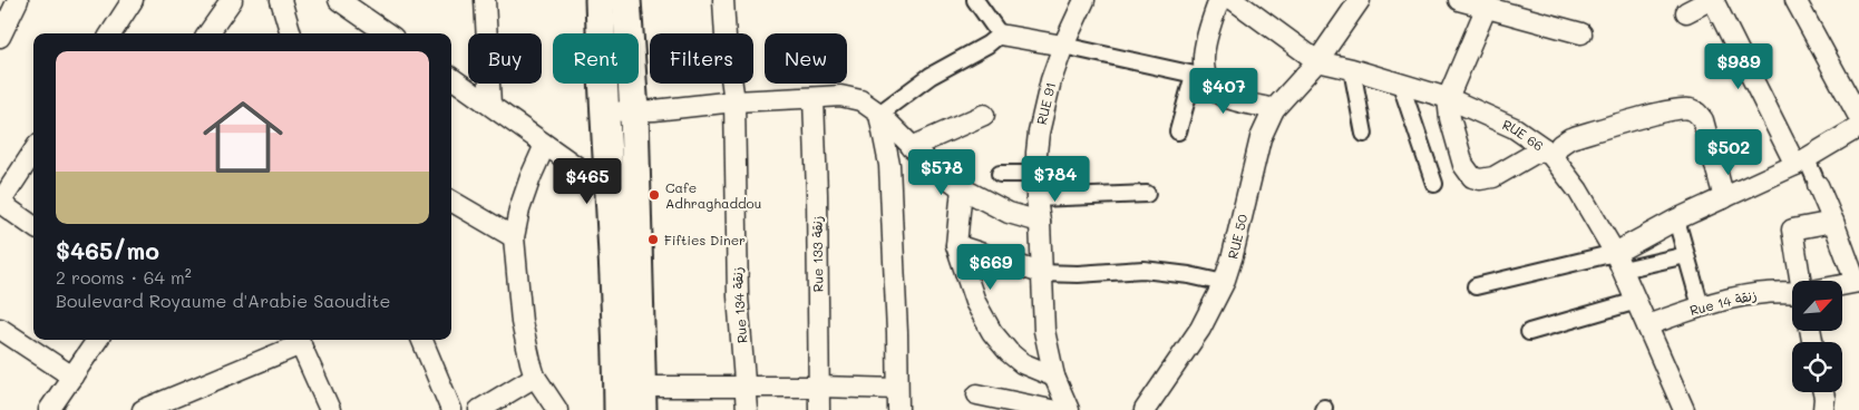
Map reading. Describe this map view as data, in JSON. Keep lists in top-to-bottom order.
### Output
{
  "streets": {
    "street": [
      "RUE 91",
      "RUE 66",
      "RUE 50",
      "Rue 133 زنقة",
      "Rue 14 زنقة",
      "Rue 134 زنقة"
    ]
  },
  "crossings": [
    ["RUE 66", "RUE 50"],
    ["RUE 66", "Rue 14 زنقة"]
  ],
  "places": ["Cafe Adhraghaddou", "Fifties Diner"],
  "north": "top right",
  "page": {
    "chip": [
      "Buy",
      "Rent",
      "Filters",
      "New"
    ],
    "list": [
      {
        "name": "$465/mo",
        "note": "2 rooms · 64 m² · Boulevard Royaume d'Arabie Saoudite"
      }
    ],
    "price": [
      "$989",
      "$407",
      "$502",
      "$578",
      "$784",
      "$465",
      "$669"
    ]
  }
}
